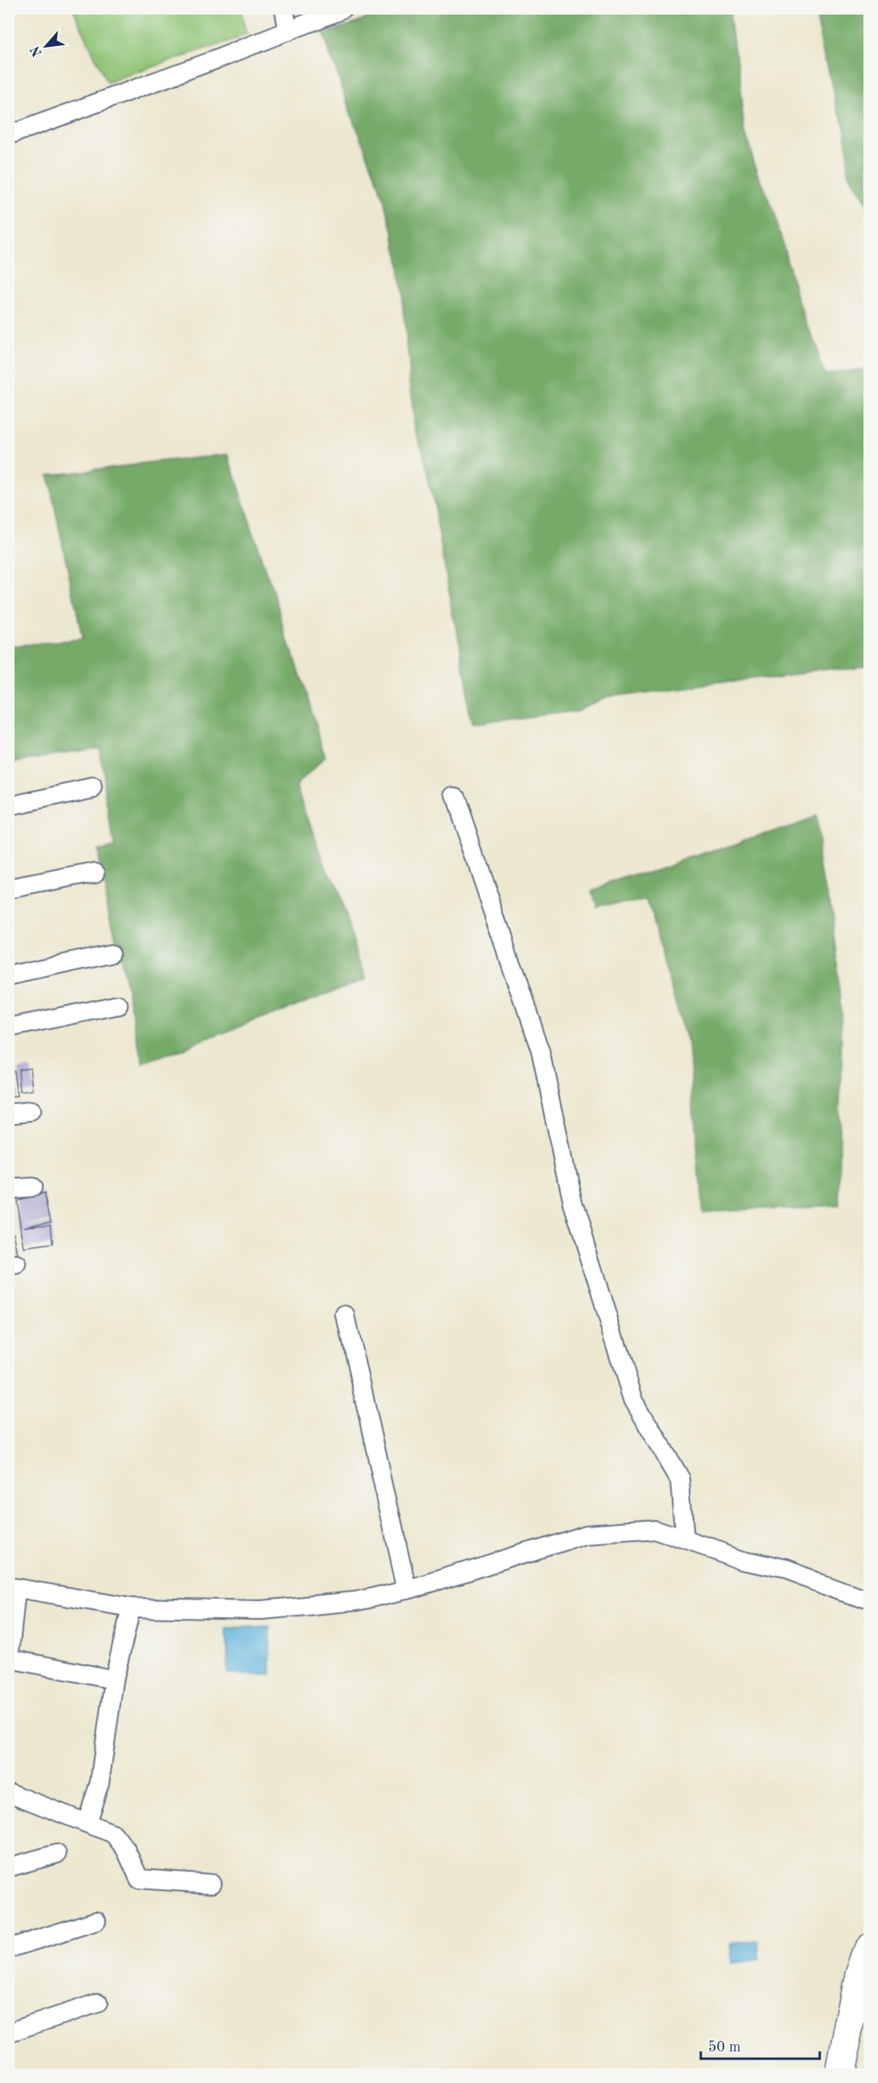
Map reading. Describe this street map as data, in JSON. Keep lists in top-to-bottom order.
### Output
{
  "scale_bar": "50 m",
  "north": "bottom left"
}
